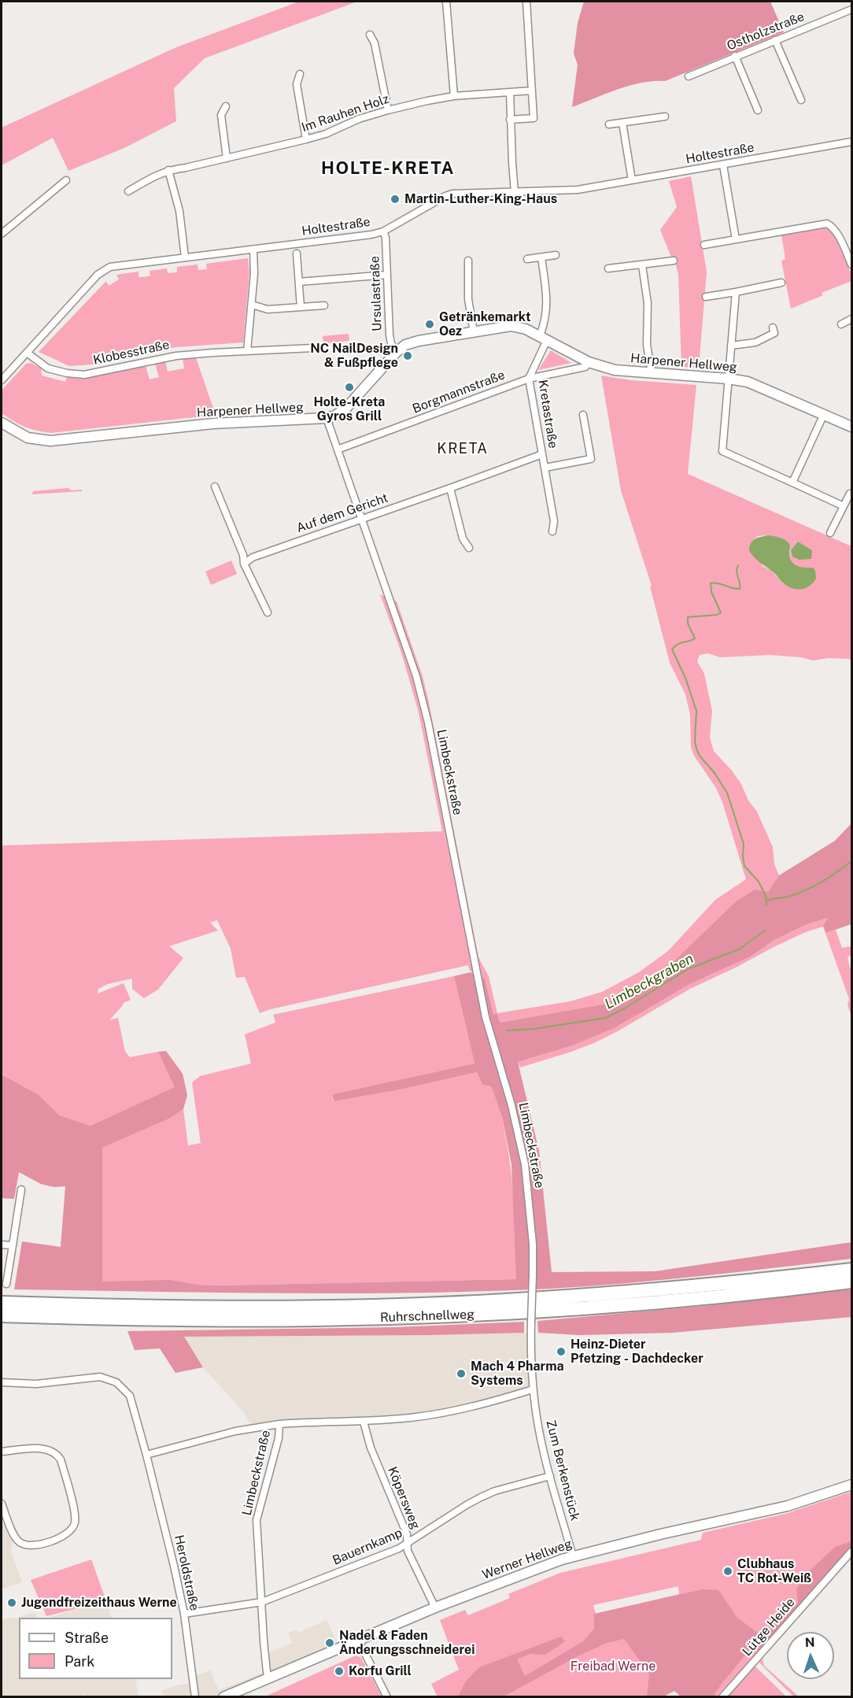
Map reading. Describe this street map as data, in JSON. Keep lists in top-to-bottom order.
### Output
{
  "streets": {
    "highway": ["Ruhrschnellweg"],
    "street": [
      "Ostholzstraße",
      "Im Rauhen Holz",
      "Holtestraße",
      "Ursulastraße",
      "Klobesstraße",
      "Harpener Hellweg",
      "Borgmannstraße",
      "Kretastraße",
      "Auf dem Gericht",
      "Limbeckstraße",
      "Zum Berkenstück",
      "Köpersweg",
      "Bauernkamp",
      "Werner Hellweg",
      "Heroldstraße",
      "Lütge Heide"
    ]
  },
  "crossings": [
    ["Holtestraße", "Ursulastraße"],
    ["Holtestraße", "Klobesstraße"],
    ["Ursulastraße", "Harpener Hellweg"],
    ["Harpener Hellweg", "Borgmannstraße"],
    ["Harpener Hellweg", "Kretastraße"],
    ["Harpener Hellweg", "Limbeckstraße"],
    ["Borgmannstraße", "Kretastraße"],
    ["Borgmannstraße", "Limbeckstraße"],
    ["Kretastraße", "Auf dem Gericht"],
    ["Auf dem Gericht", "Limbeckstraße"],
    ["Limbeckstraße", "Zum Berkenstück"],
    ["Limbeckstraße", "Köpersweg"],
    ["Limbeckstraße", "Bauernkamp"],
    ["Limbeckstraße", "Werner Hellweg"],
    ["Zum Berkenstück", "Bauernkamp"],
    ["Zum Berkenstück", "Werner Hellweg"],
    ["Köpersweg", "Bauernkamp"],
    ["Köpersweg", "Werner Hellweg"],
    ["Bauernkamp", "Heroldstraße"]
  ],
  "districts": ["HOLTE-KRETA", "KRETA"],
  "water": ["Limbeckgraben"],
  "parks": ["Freibad Werne"],
  "places": [
    "Martin-Luther-King-Haus",
    "Getränkemarkt Oez",
    "NC NailDesign & Fußpflege",
    "Holte-Kreta Gyros Grill",
    "Heinz-Dieter Pfetzing - Dachdecker",
    "Mach 4 Pharma Systems",
    "Clubhaus TC Rot-Weiß",
    "Jugendfreizeithaus Werne",
    "Nadel & Faden Änderungsschneiderei",
    "Korfu Grill"
  ],
  "legend": ["Straße", "Park"],
  "north": "top"
}
